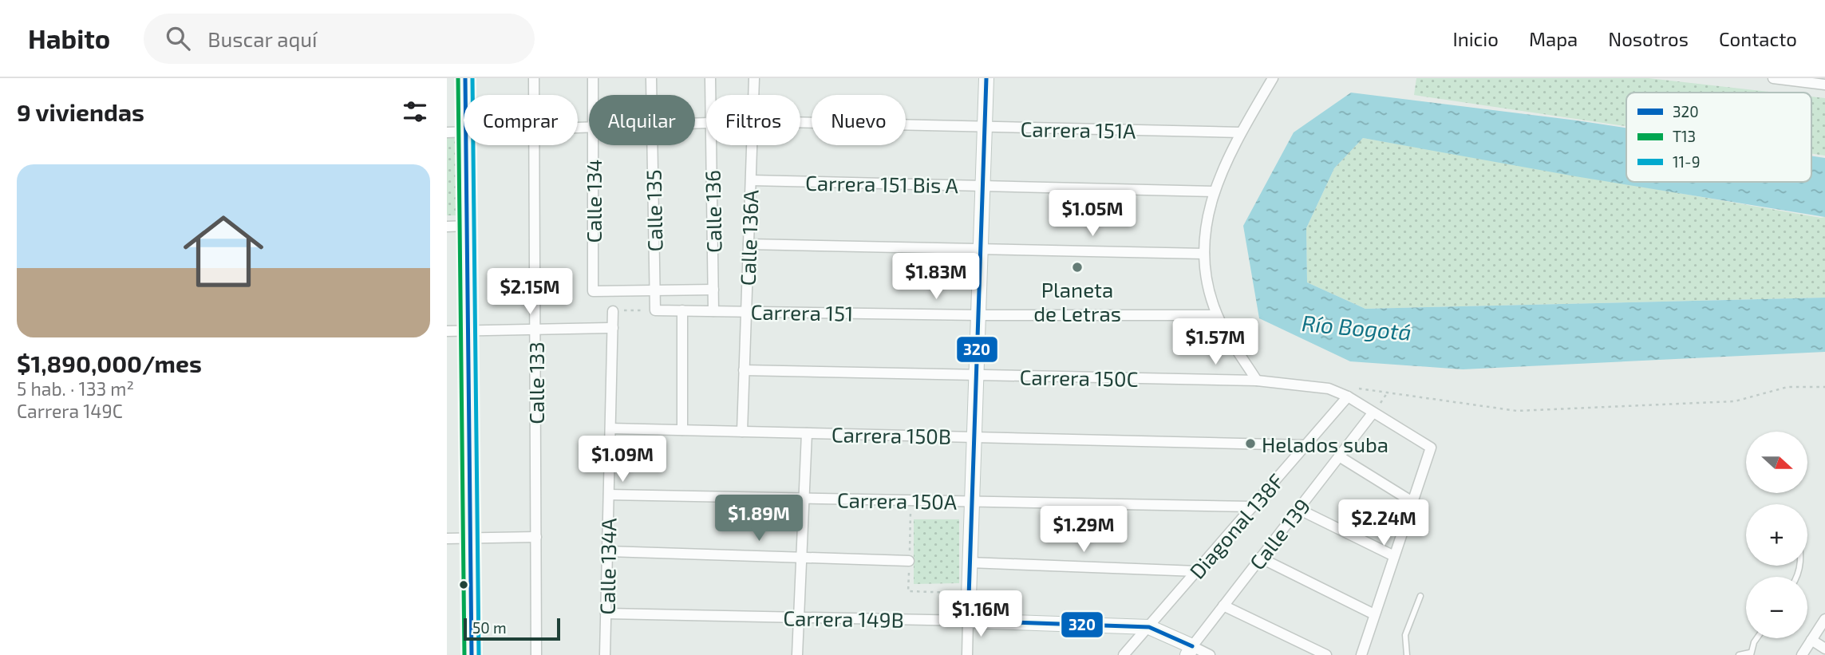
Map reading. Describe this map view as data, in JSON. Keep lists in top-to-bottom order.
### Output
{
  "streets": {
    "main road": ["Carrera 149B"],
    "street": [
      "Carrera 151A",
      "Carrera 151 Bis A",
      "Calle 134",
      "Calle 135",
      "Calle 136",
      "Calle 136A",
      "Carrera 151",
      "Carrera 150C",
      "Calle 133",
      "Carrera 150B",
      "Carrera 150A",
      "Diagonal 138F",
      "Calle 139",
      "Calle 134A"
    ]
  },
  "crossings": [
    ["Carrera 151 Bis A", "Calle 136A"],
    ["Calle 134", "Calle 135"],
    ["Calle 135", "Carrera 151"],
    ["Calle 136", "Carrera 151"],
    ["Calle 136A", "Carrera 151"],
    ["Calle 136A", "Carrera 150C"],
    ["Calle 136A", "Carrera 150B"],
    ["Carrera 150C", "Diagonal 138F"],
    ["Carrera 150C", "Calle 139"],
    ["Carrera 150B", "Diagonal 138F"],
    ["Carrera 150B", "Calle 134A"],
    ["Carrera 150A", "Diagonal 138F"],
    ["Carrera 150A", "Calle 134A"],
    ["Diagonal 138F", "Carrera 149B"],
    ["Calle 139", "Carrera 149B"],
    ["Calle 134A", "Carrera 149B"]
  ],
  "water": ["Río Bogotá"],
  "places": ["Planeta de Letras", "Helados suba"],
  "lines": ["transit line 320", "transit line T13", "transit line 11-9"],
  "legend": ["320", "T13", "11-9"],
  "scale_bar": "50 m",
  "north": "right",
  "page": {
    "header": "Habito",
    "search": "Buscar aquí",
    "nav": [
      "Inicio",
      "Mapa",
      "Nosotros",
      "Contacto"
    ],
    "heading": "9 viviendas",
    "chip": [
      "Comprar",
      "Alquilar",
      "Filtros",
      "Nuevo"
    ],
    "list": [
      {
        "name": "$1,890,000/mes",
        "note": "5 hab. · 133 m² · Carrera 149C"
      }
    ],
    "price": [
      "$1.05M",
      "$1.83M",
      "$2.15M",
      "$1.57M",
      "$1.09M",
      "$1.89M",
      "$2.24M",
      "$1.29M",
      "$1.16M"
    ],
    "map_buttons": ["+", "−"],
    "scale": "50 m"
  }
}
